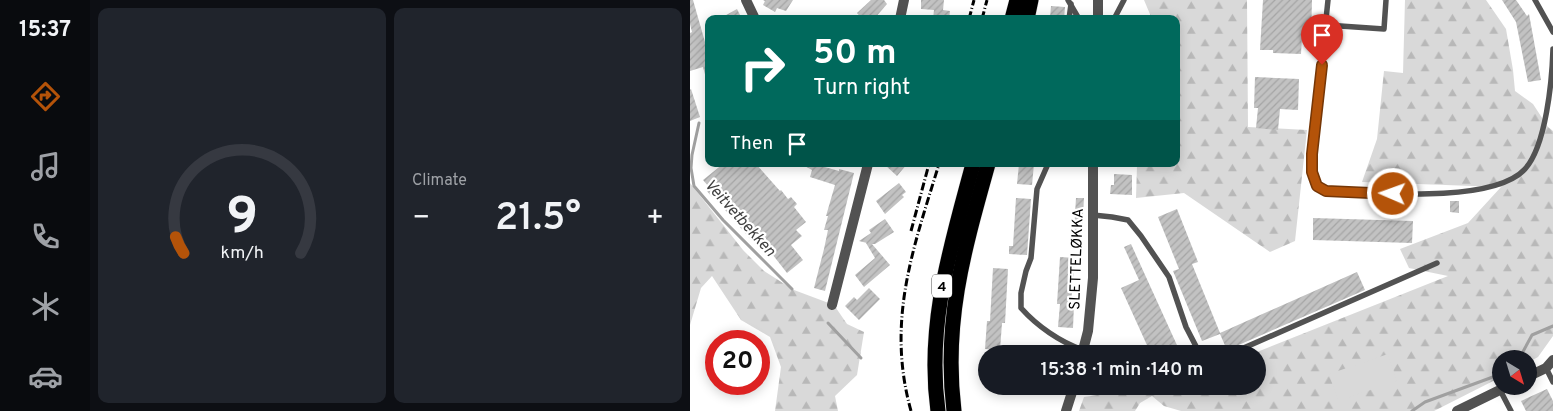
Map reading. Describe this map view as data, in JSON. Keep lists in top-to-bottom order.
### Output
{
  "streets": {
    "highway": ["4"],
    "street": ["SLETTELØKKA"]
  },
  "water": ["Veitvetbekken"],
  "north": "bottom right",
  "page": {
    "tabs": "15:37",
    "tile": "Climate",
    "turn": ["50 m", "Turn right"],
    "then": "Then",
    "heat": ["−", "21.5°", "+"],
    "limit": "20",
    "trip": "15:38 · 1 min · 140 m",
    "gauge": ["9", "km/h"]
  }
}
